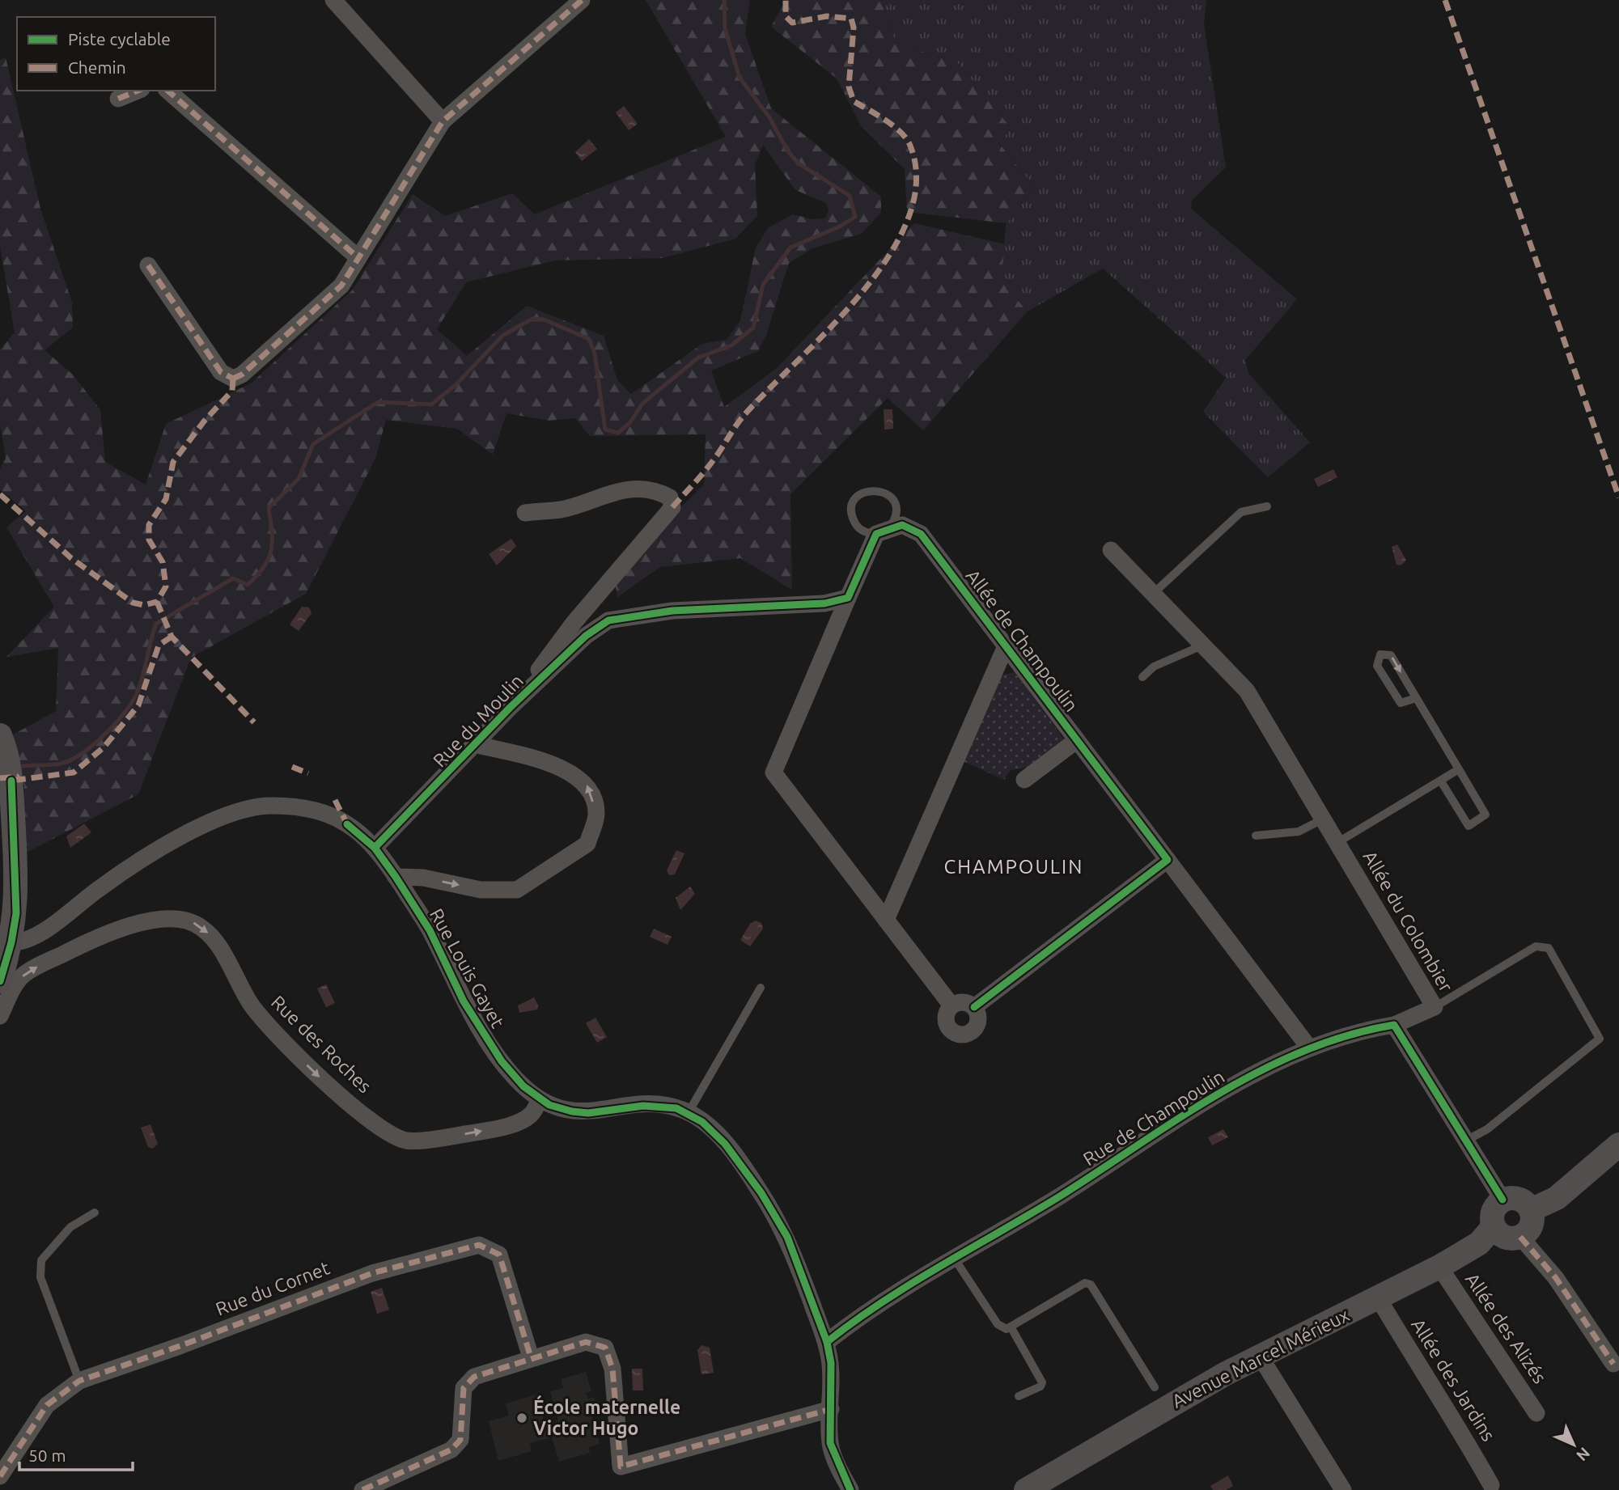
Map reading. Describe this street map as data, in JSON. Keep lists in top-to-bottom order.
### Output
{
  "streets": {
    "main road": ["Avenue Marcel Mérieux"],
    "street": [
      "Allée de Champoulin",
      "Rue du Moulin",
      "Allée du Colombier",
      "Rue Louis Gayet",
      "Rue des Roches",
      "Rue de Champoulin",
      "Rue du Cornet",
      "Allée des Alizés",
      "Allée des Jardins"
    ]
  },
  "crossings": [
    ["Allée de Champoulin", "Rue de Champoulin"],
    ["Rue du Moulin", "Rue Louis Gayet"],
    ["Allée du Colombier", "Rue de Champoulin"],
    ["Rue Louis Gayet", "Rue des Roches"],
    ["Rue Louis Gayet", "Rue de Champoulin"],
    ["Allée des Alizés", "Avenue Marcel Mérieux"],
    ["Avenue Marcel Mérieux", "Allée des Jardins"]
  ],
  "districts": ["CHAMPOULIN"],
  "places": ["École maternelle Victor Hugo"],
  "legend": ["Piste cyclable", "Chemin"],
  "scale_bar": "50 m",
  "north": "bottom right"
}
